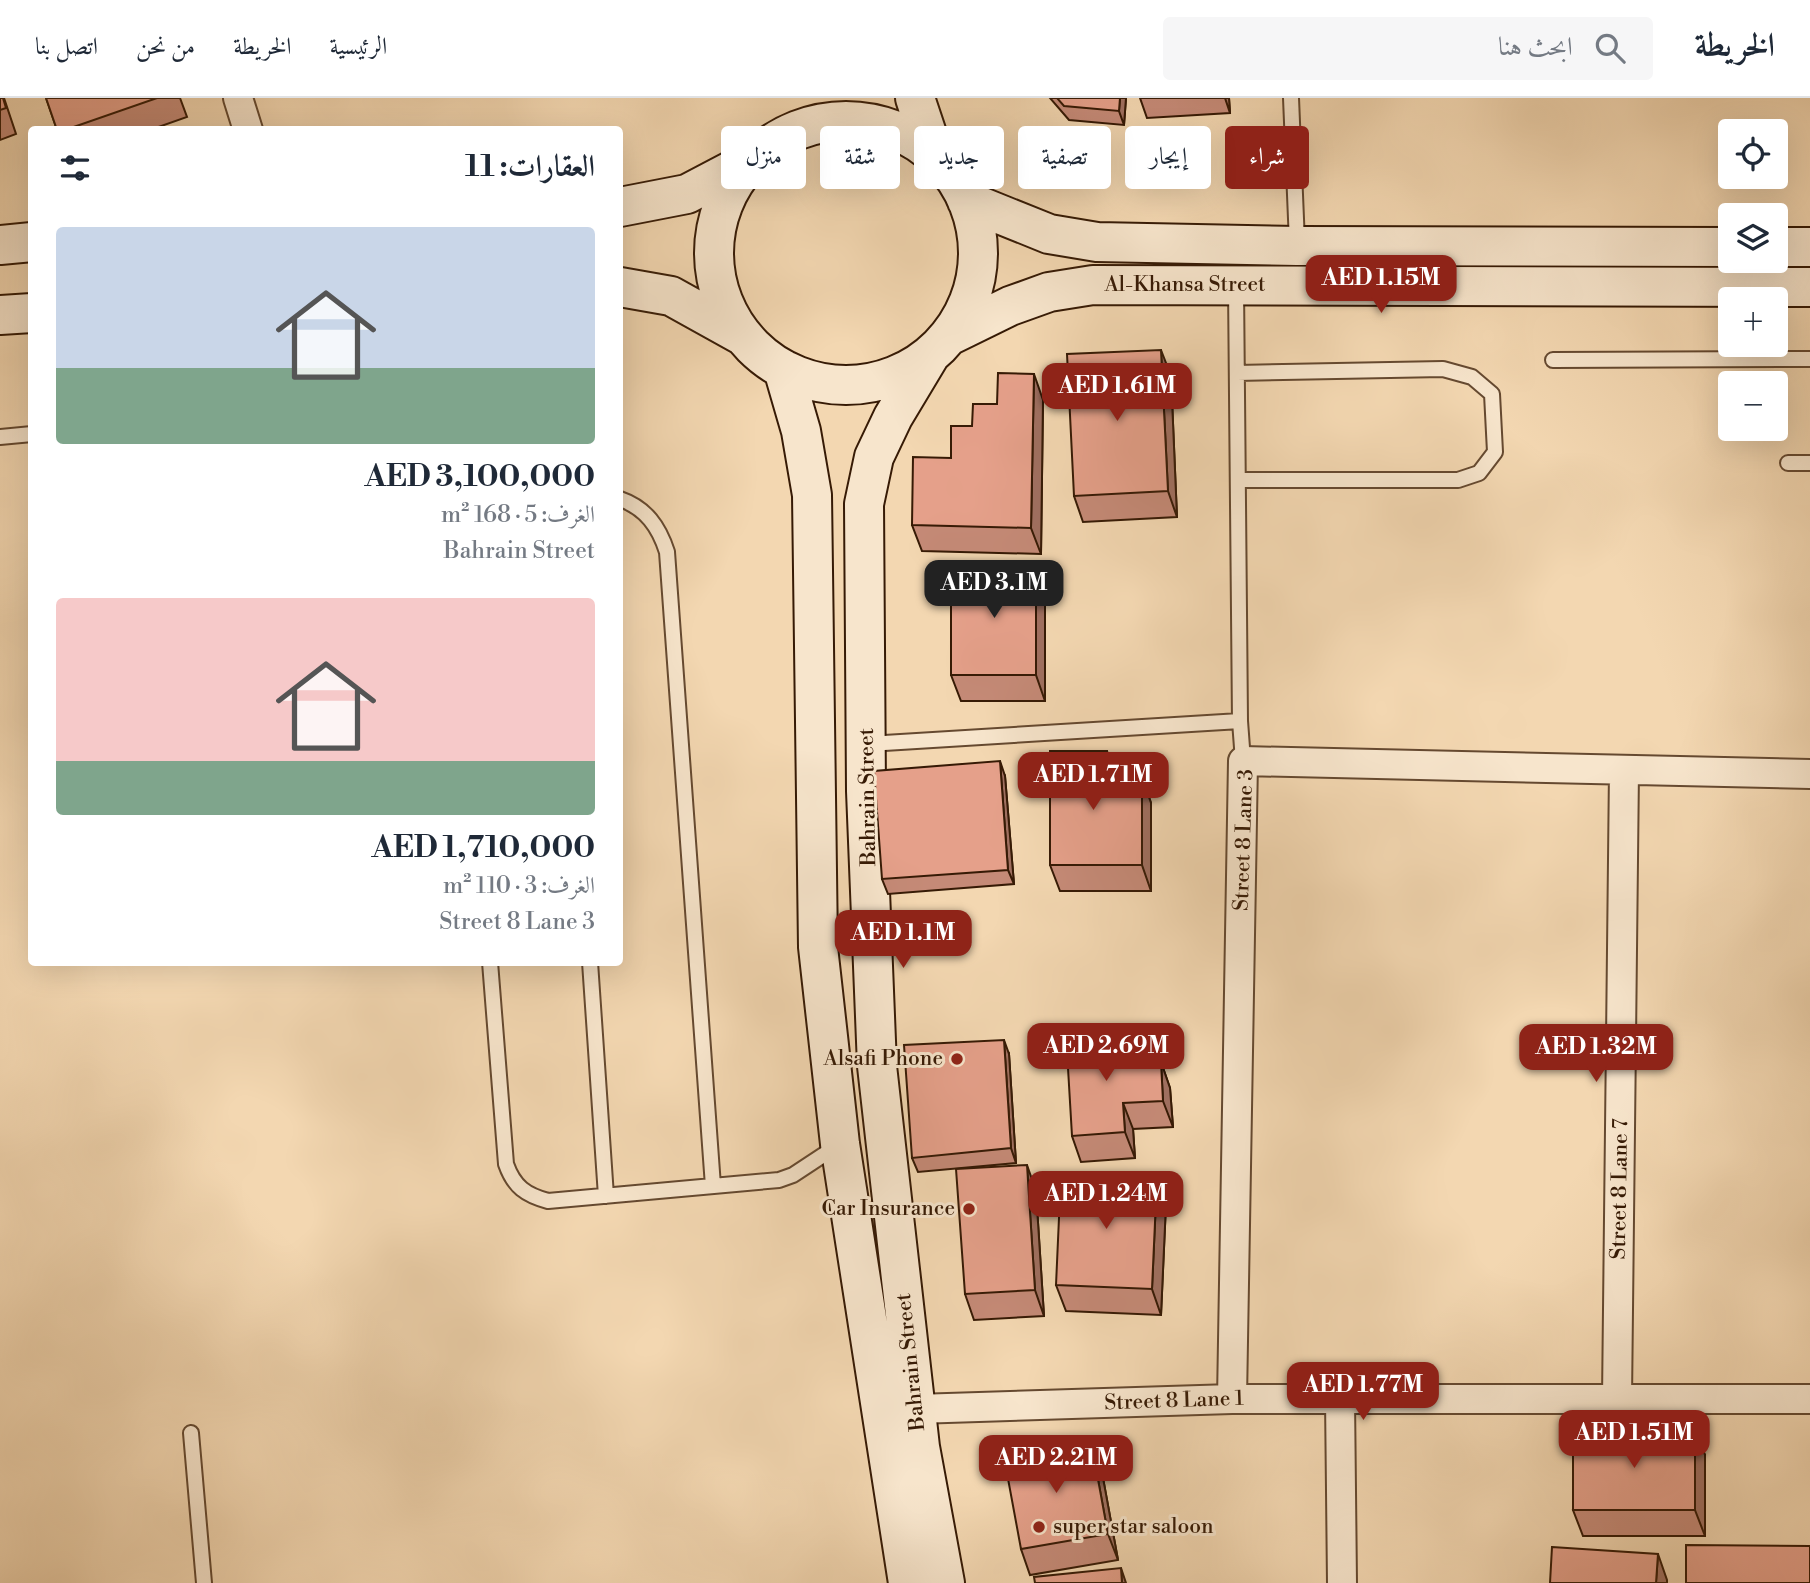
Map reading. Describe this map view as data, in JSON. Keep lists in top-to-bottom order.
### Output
{
  "streets": {
    "street": [
      "Al-Khansa Street",
      "Bahrain Street",
      "Street 8 Lane 3",
      "Street 8 Lane 7",
      "Street 8 Lane 1"
    ]
  },
  "crossings": [
    ["Al-Khansa Street", "Bahrain Street"],
    ["Bahrain Street", "Street 8 Lane 1"],
    ["Street 8 Lane 3", "Street 8 Lane 7"],
    ["Street 8 Lane 3", "Street 8 Lane 1"],
    ["Street 8 Lane 7", "Street 8 Lane 1"]
  ],
  "places": ["Alsafi Phone", "Car Insurance", "super star saloon"],
  "page": {
    "header": "الخريطة",
    "search": "ابحث هنا",
    "nav": [
      "الرئيسية",
      "الخريطة",
      "من نحن",
      "اتصل بنا"
    ],
    "map_buttons": ["+", "−"],
    "chip": [
      "شراء",
      "إيجار",
      "تصفية",
      "جديد",
      "شقة",
      "منزل"
    ],
    "heading": "العقارات: 11",
    "list": [
      {
        "name": "AED 3,100,000",
        "note": "الغرف: 5 · 168 m² · Bahrain Street"
      },
      {
        "name": "AED 1,710,000",
        "note": "الغرف: 3 · 110 m² · Street 8 Lane 3"
      }
    ],
    "price": [
      "AED 1.15M",
      "AED 1.61M",
      "AED 3.1M",
      "AED 1.71M",
      "AED 1.1M",
      "AED 2.69M",
      "AED 1.32M",
      "AED 1.24M",
      "AED 1.77M",
      "AED 1.51M",
      "AED 2.21M"
    ]
  }
}
